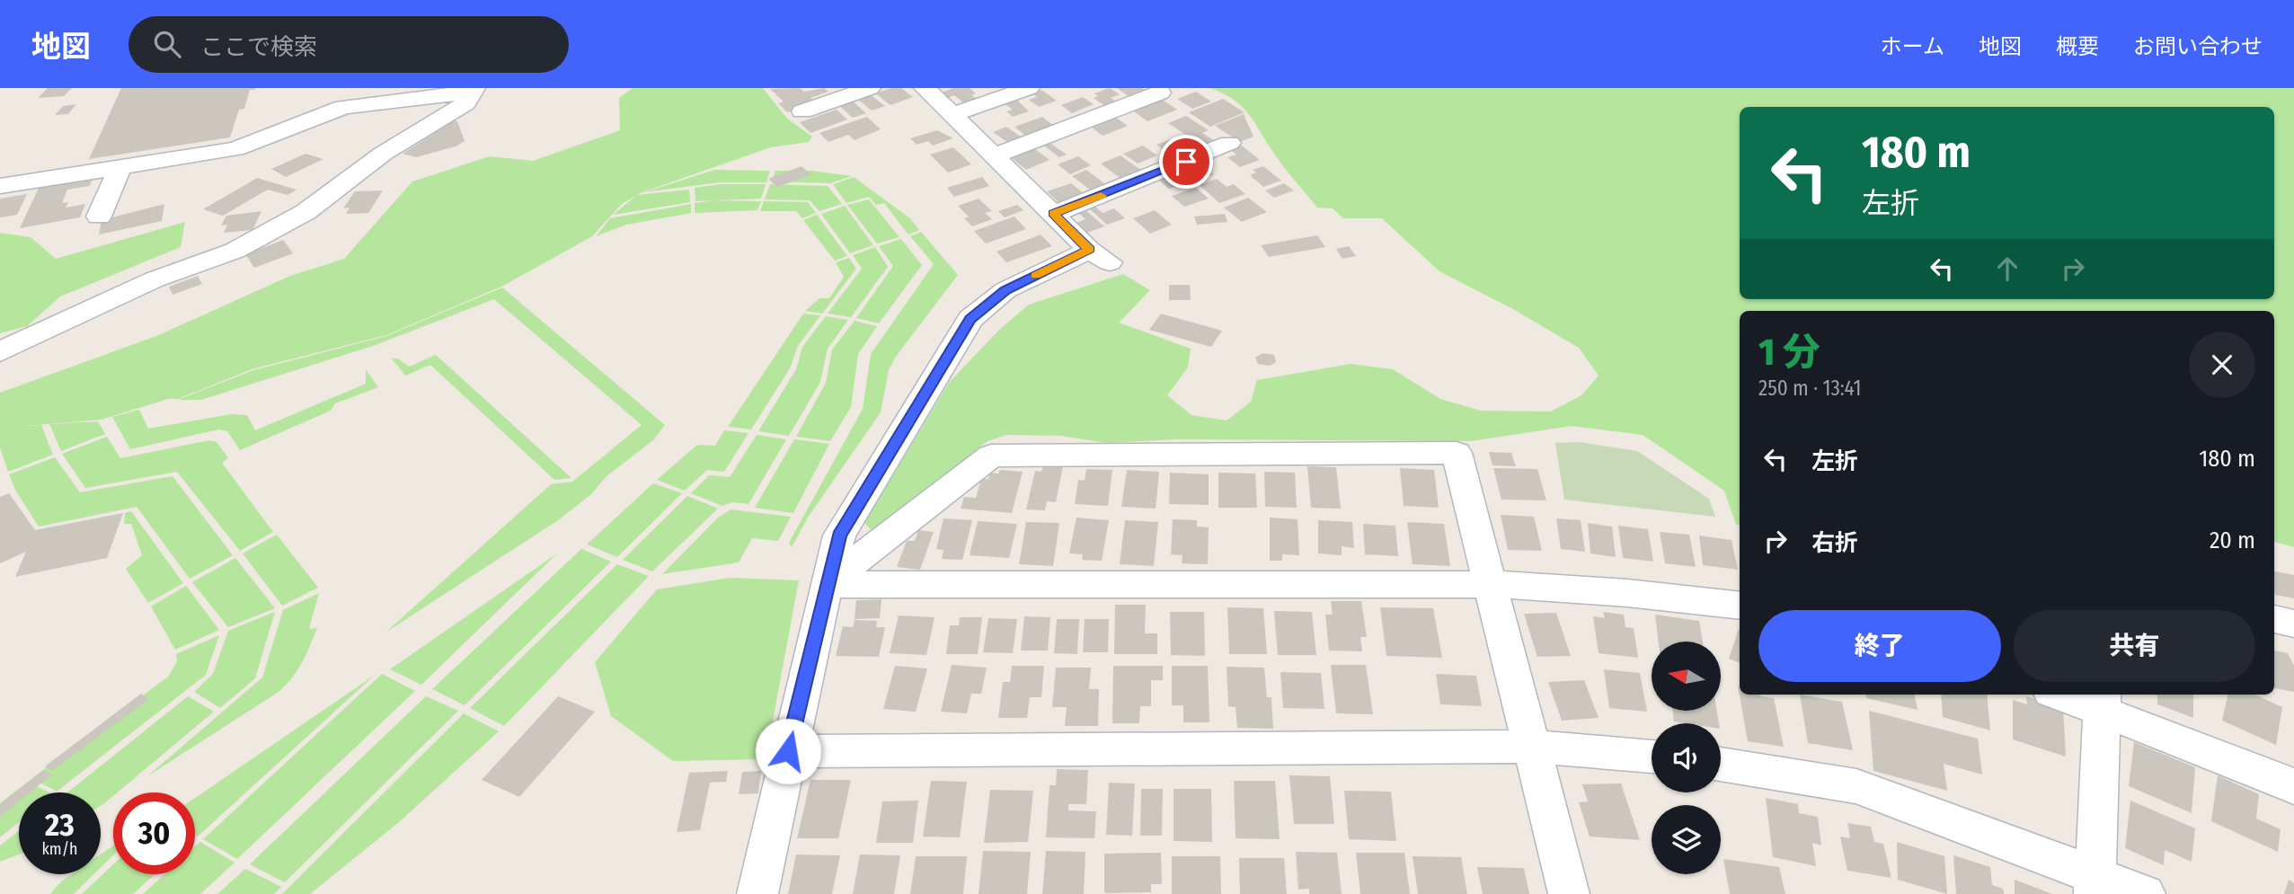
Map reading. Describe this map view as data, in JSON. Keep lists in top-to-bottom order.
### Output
{
  "north": "left",
  "page": {
    "header": "地図",
    "search": "ここで検索",
    "nav": [
      "ホーム",
      "地図",
      "概要",
      "お問い合わせ"
    ],
    "turn": ["180 m", "左折"],
    "heading": ["1 分", "250 m · 13:41"],
    "list": [
      {
        "name": "左折",
        "value": "180 m"
      },
      {
        "name": "右折",
        "value": "20 m"
      }
    ],
    "buttons": ["終了", "共有"],
    "speed": "23 km/h",
    "limit": "30"
  }
}
